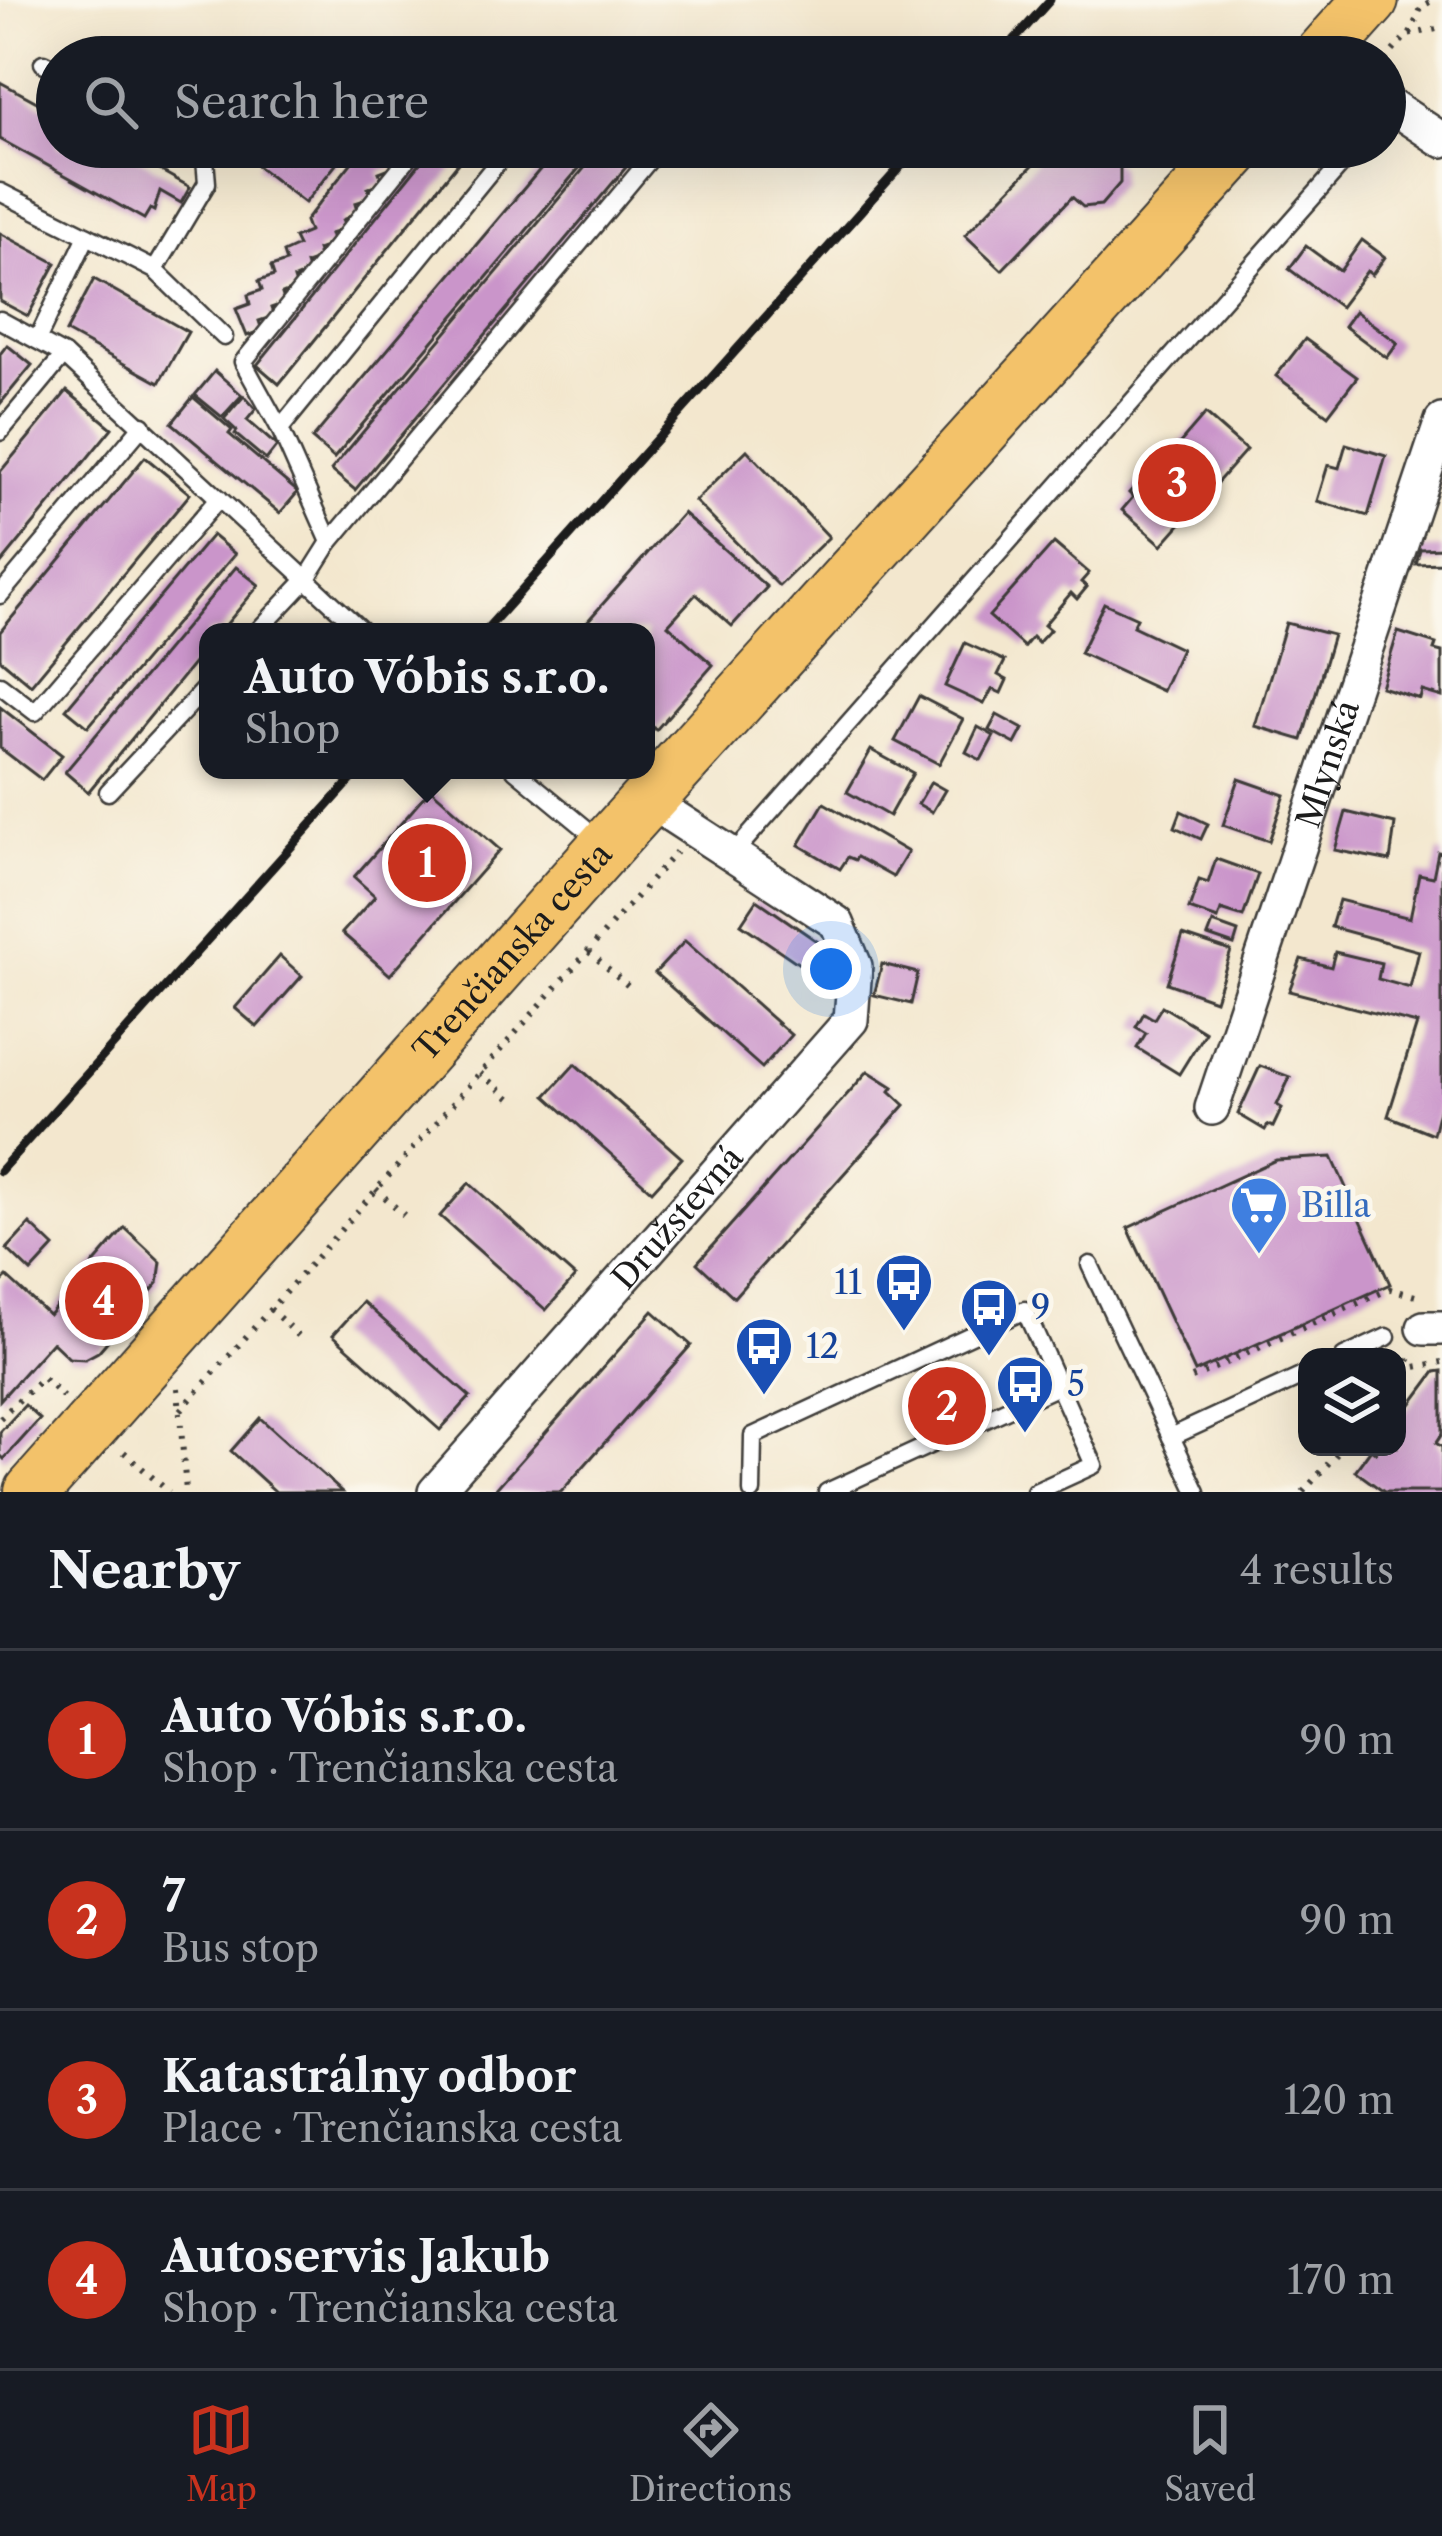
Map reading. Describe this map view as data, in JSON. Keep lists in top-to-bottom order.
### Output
{
  "streets": {
    "main road": ["Trenčianska cesta"],
    "street": ["Mlynská", "Družstevná"]
  },
  "places": {
    "supermarket": ["Billa"],
    "bus stop": [
      "11",
      "9",
      "12",
      "5"
    ]
  },
  "page": {
    "search": "Search here",
    "pins": [
      "3",
      "1",
      "4",
      "2"
    ],
    "popup": ["Auto Vóbis s.r.o.", "Shop"],
    "heading": ["Nearby", "4 results"],
    "list": [
      {
        "mark": "1",
        "name": "Auto Vóbis s.r.o.",
        "note": "Shop · Trenčianska cesta",
        "value": "90 m"
      },
      {
        "mark": "2",
        "name": "7",
        "note": "Bus stop",
        "value": "90 m"
      },
      {
        "mark": "3",
        "name": "Katastrálny odbor",
        "note": "Place · Trenčianska cesta",
        "value": "120 m"
      },
      {
        "mark": "4",
        "name": "Autoservis Jakub",
        "note": "Shop · Trenčianska cesta",
        "value": "170 m"
      }
    ],
    "nav": ["Map", "Directions", "Saved"]
  }
}
